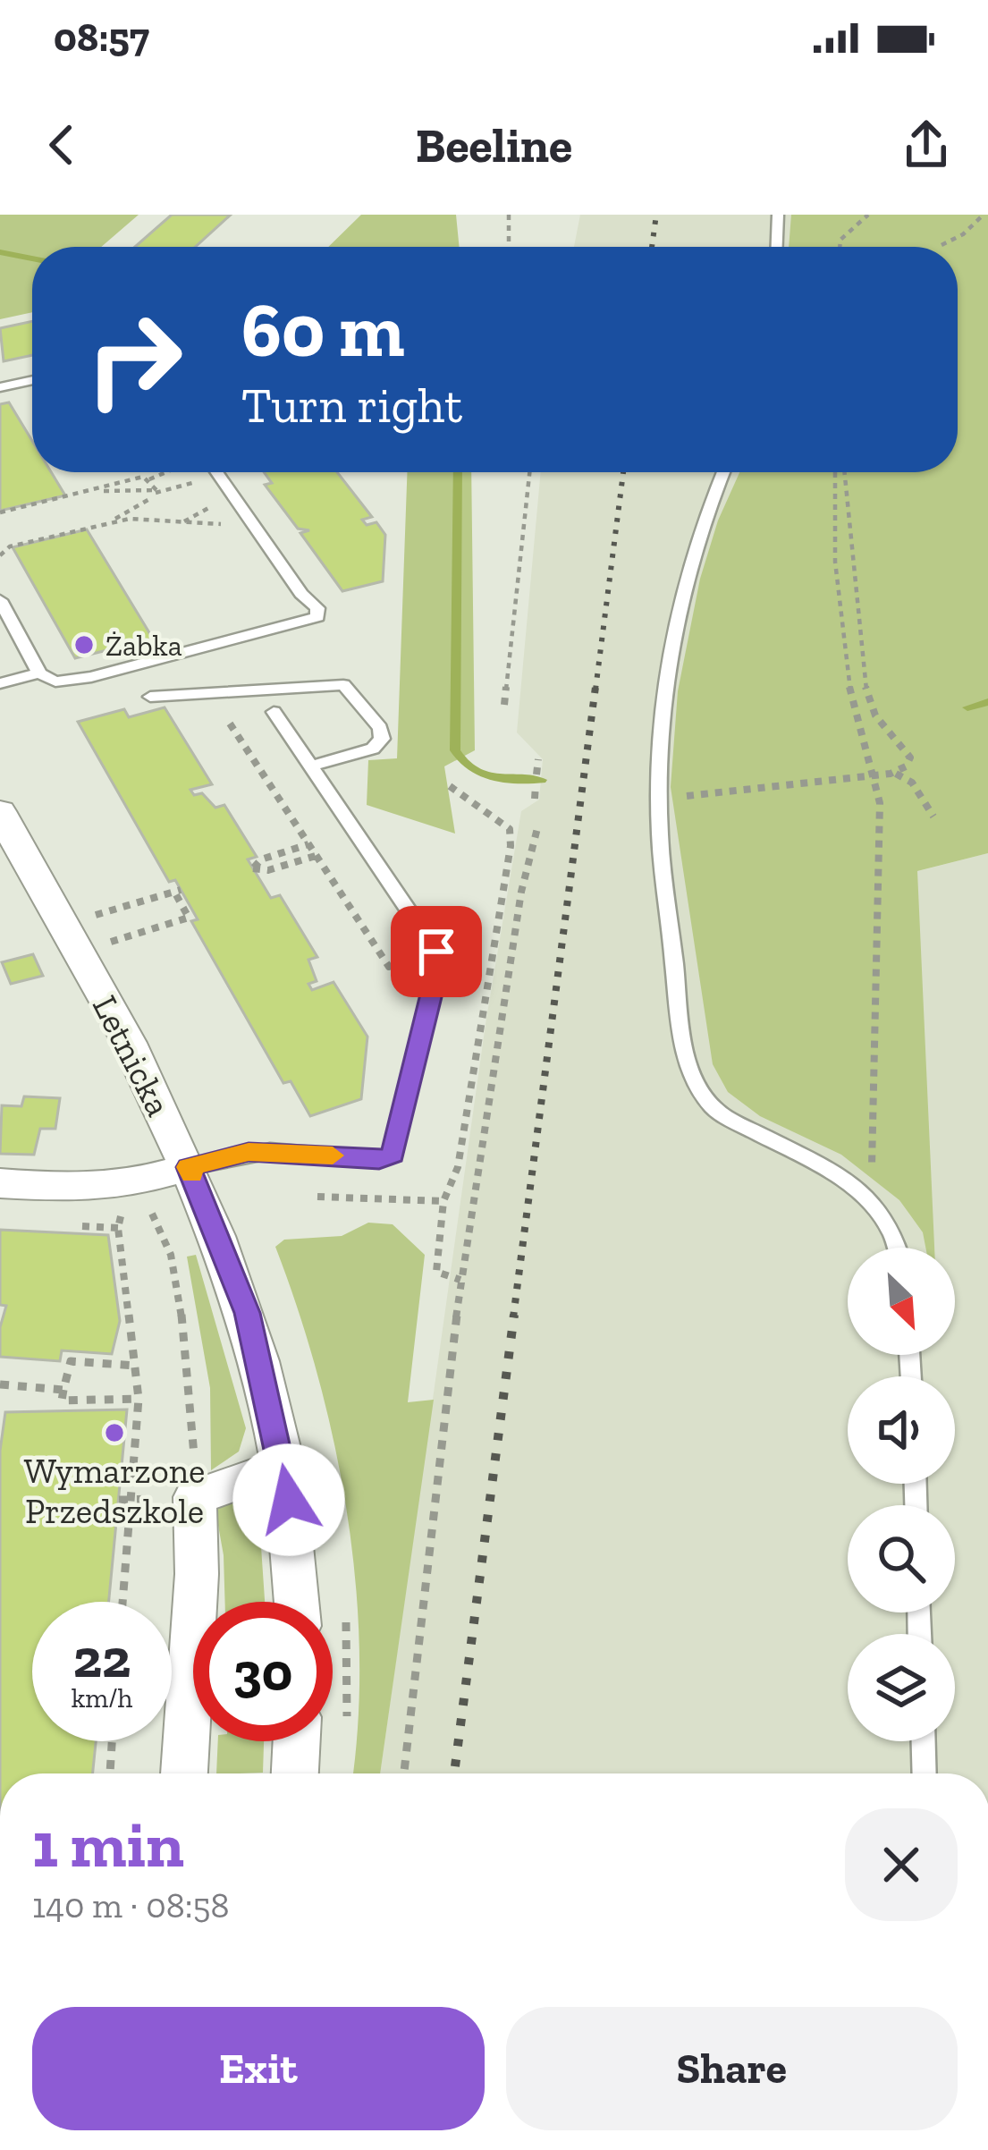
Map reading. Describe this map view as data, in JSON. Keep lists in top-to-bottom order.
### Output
{
  "streets": {
    "street": ["Letnicka"]
  },
  "places": ["Żabka", "Wymarzone Przedszkole"],
  "north": "bottom right",
  "page": {
    "status": "08:57",
    "header": "Beeline",
    "turn": ["60 m", "Turn right"],
    "speed": "22 km/h",
    "limit": "30",
    "heading": ["1 min", "140 m · 08:58"],
    "buttons": ["Exit", "Share"]
  }
}
